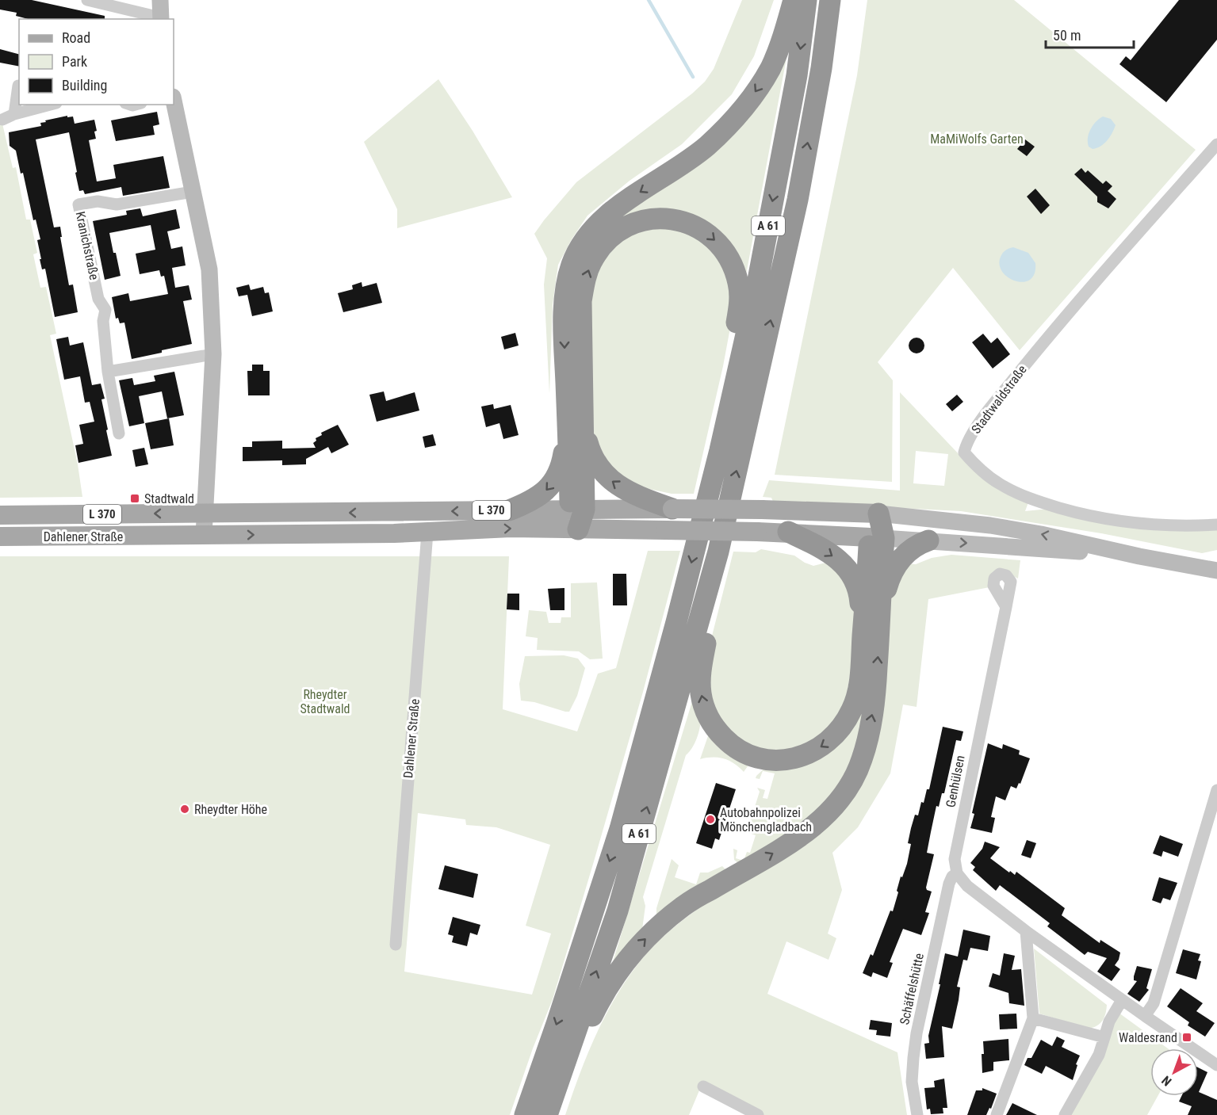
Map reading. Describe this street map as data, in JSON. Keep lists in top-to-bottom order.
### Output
{
  "streets": {
    "highway": ["A 61"],
    "main road": ["L 370", "Dahlener Straße"],
    "street": [
      "Kranichstraße",
      "Stadtwaldstraße",
      "Genhülsen",
      "Schäffelshütte"
    ]
  },
  "crossings": [
    ["L 370", "Dahlener Straße"],
    ["Genhülsen", "Schäffelshütte"]
  ],
  "parks": ["MaMiWolfs Garten", "Rheydter Stadtwald"],
  "places": {
    "transit": ["Stadtwald", "Waldesrand"],
    "other": ["Rheydter Höhe", "Autobahnpolizei Mönchengladbach"]
  },
  "legend": ["Road", "Park", "Building"],
  "scale_bar": "50 m",
  "north": "bottom left"
}
